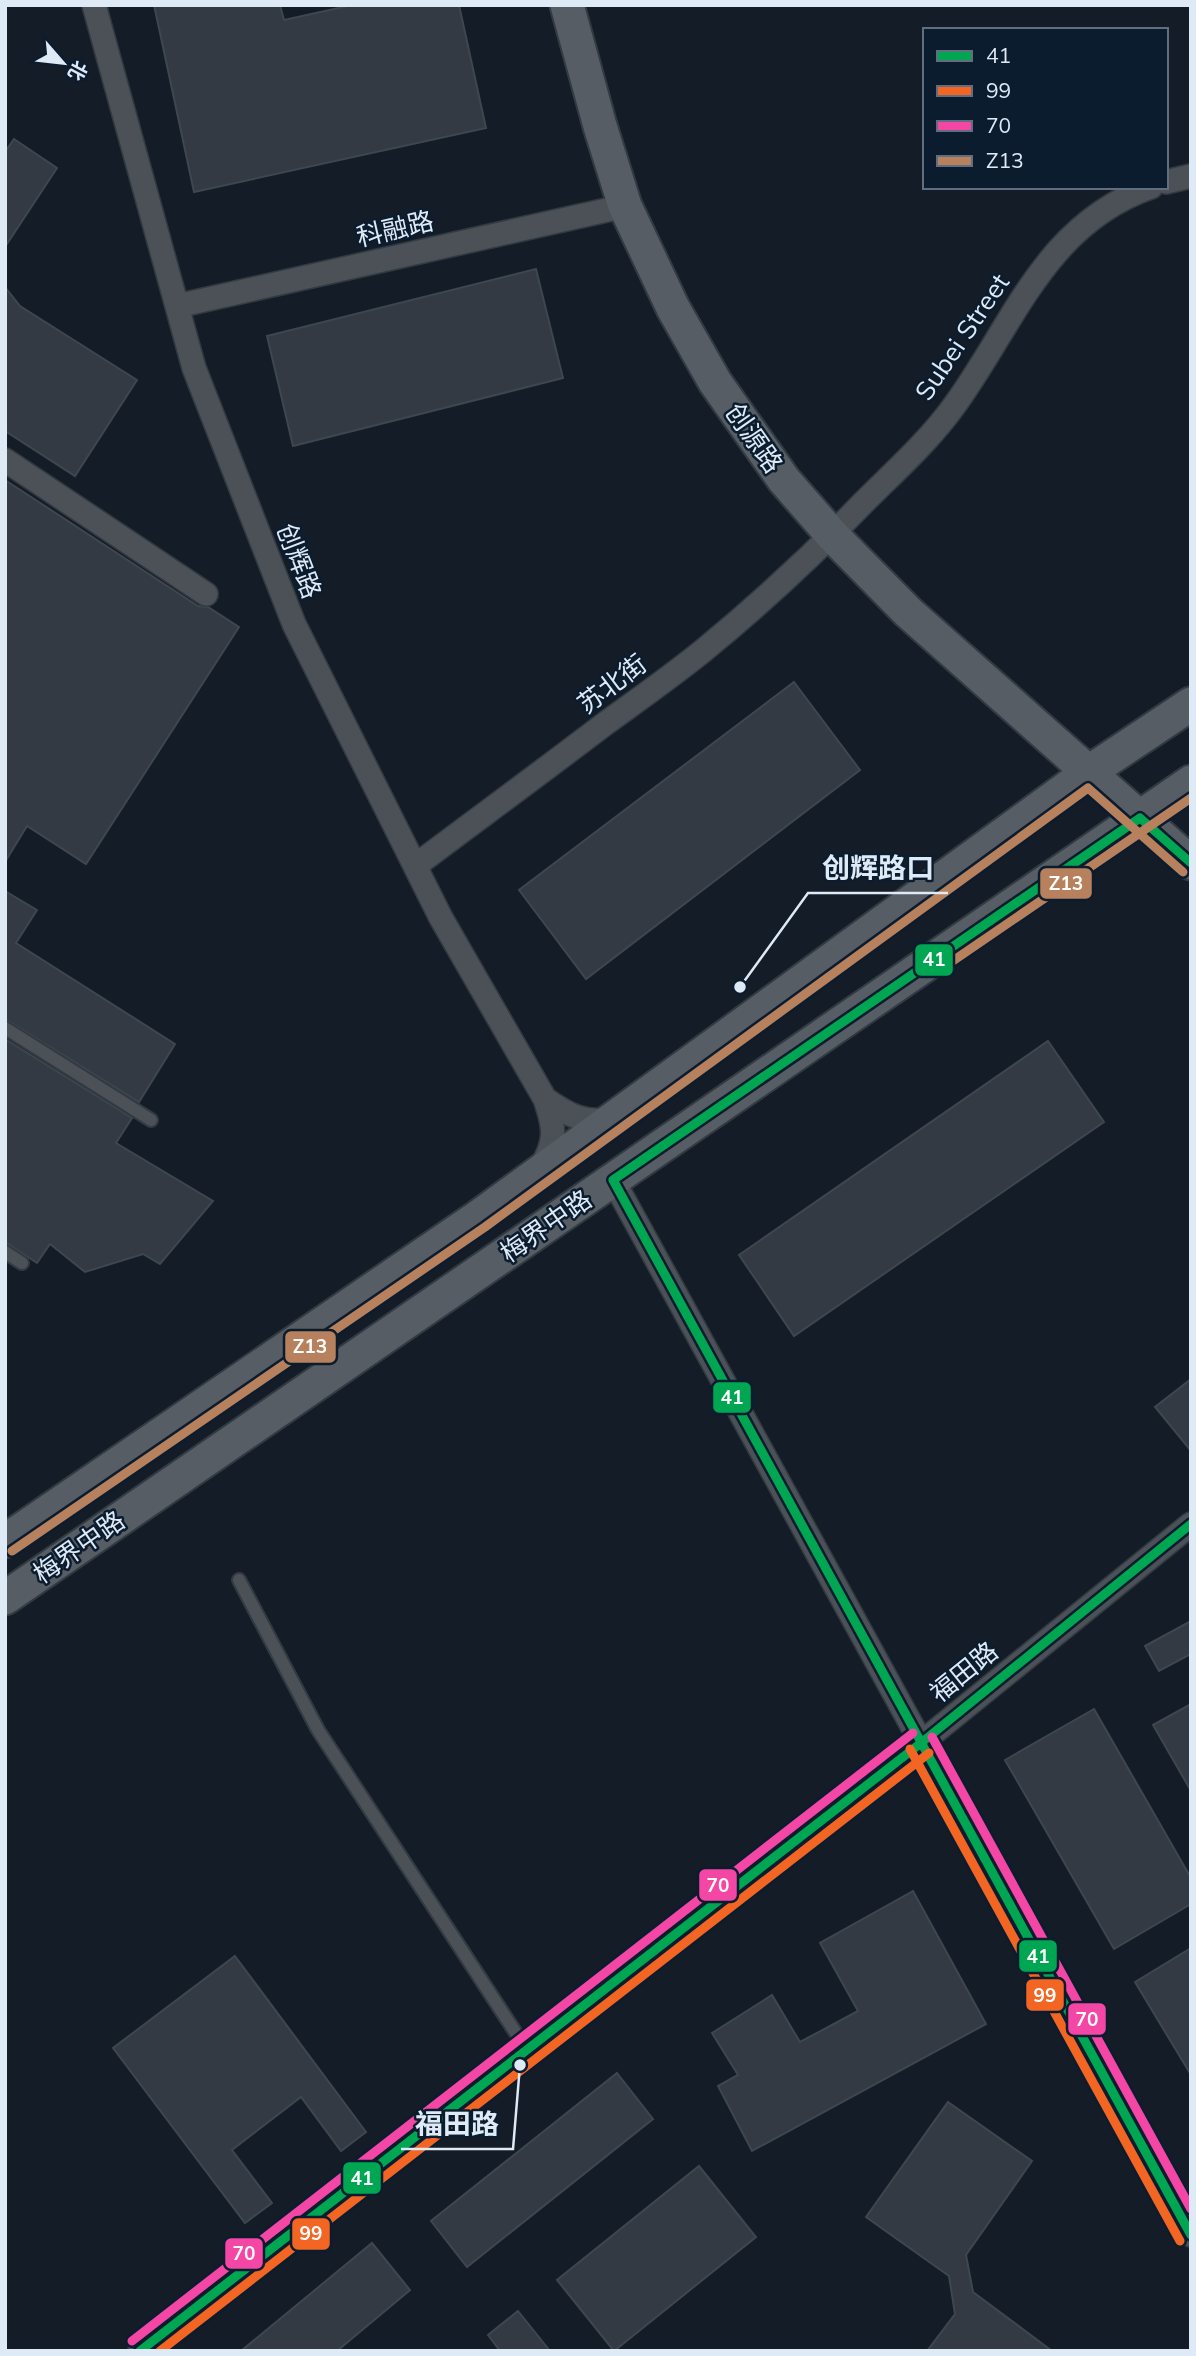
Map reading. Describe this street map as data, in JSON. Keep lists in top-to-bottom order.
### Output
{
  "streets": {
    "main road": ["创源路", "梅界中路"],
    "street": [
      "科融路",
      "Subei Street",
      "创辉路",
      "苏北街",
      "福田路"
    ]
  },
  "crossings": [
    ["科融路", "创源路"],
    ["科融路", "创辉路"],
    ["Subei Street", "创源路"],
    ["Subei Street", "苏北街"],
    ["创源路", "苏北街"],
    ["创源路", "梅界中路"],
    ["创辉路", "苏北街"]
  ],
  "places": ["创辉路口", "福田路"],
  "lines": [
    "transit line Z13",
    "transit line 41",
    "transit line 70",
    "transit line 99"
  ],
  "legend": [
    "41",
    "99",
    "70",
    "Z13"
  ],
  "north": "bottom right"
}
